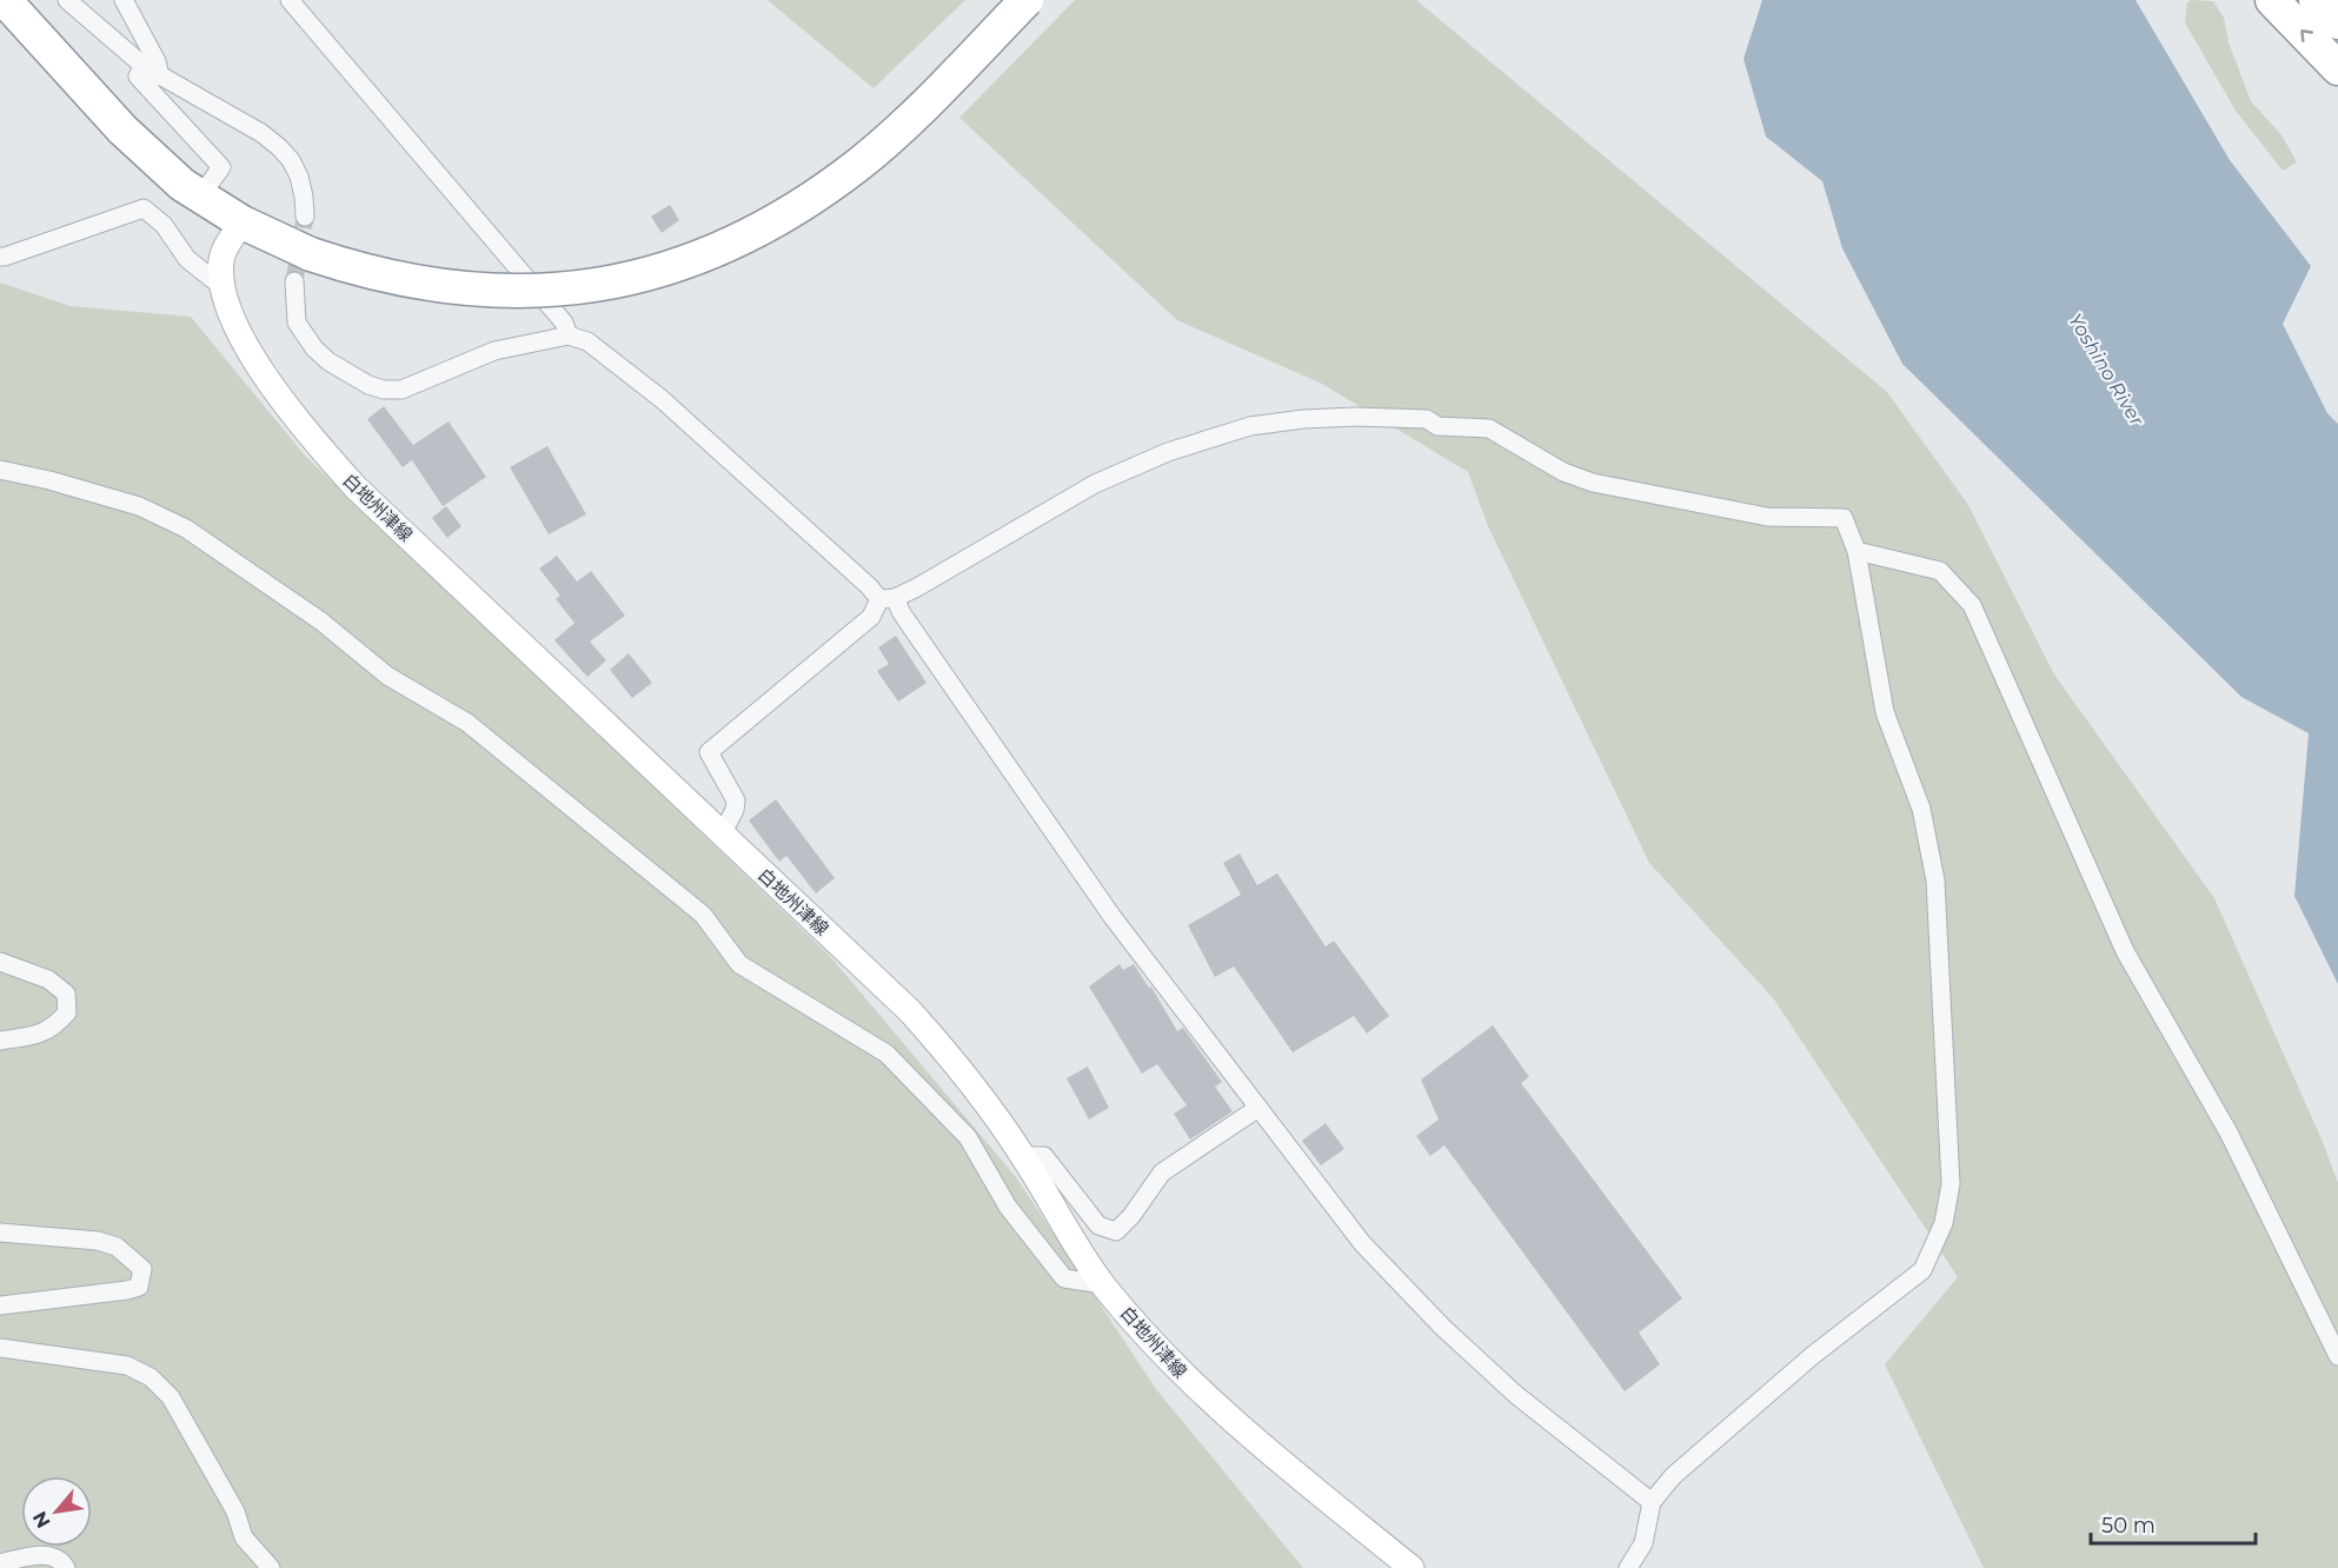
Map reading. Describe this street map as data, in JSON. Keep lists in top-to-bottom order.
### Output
{
  "streets": {
    "main road": ["白地州津線"]
  },
  "water": ["Yoshino River"],
  "scale_bar": "50 m",
  "north": "bottom left"
}
